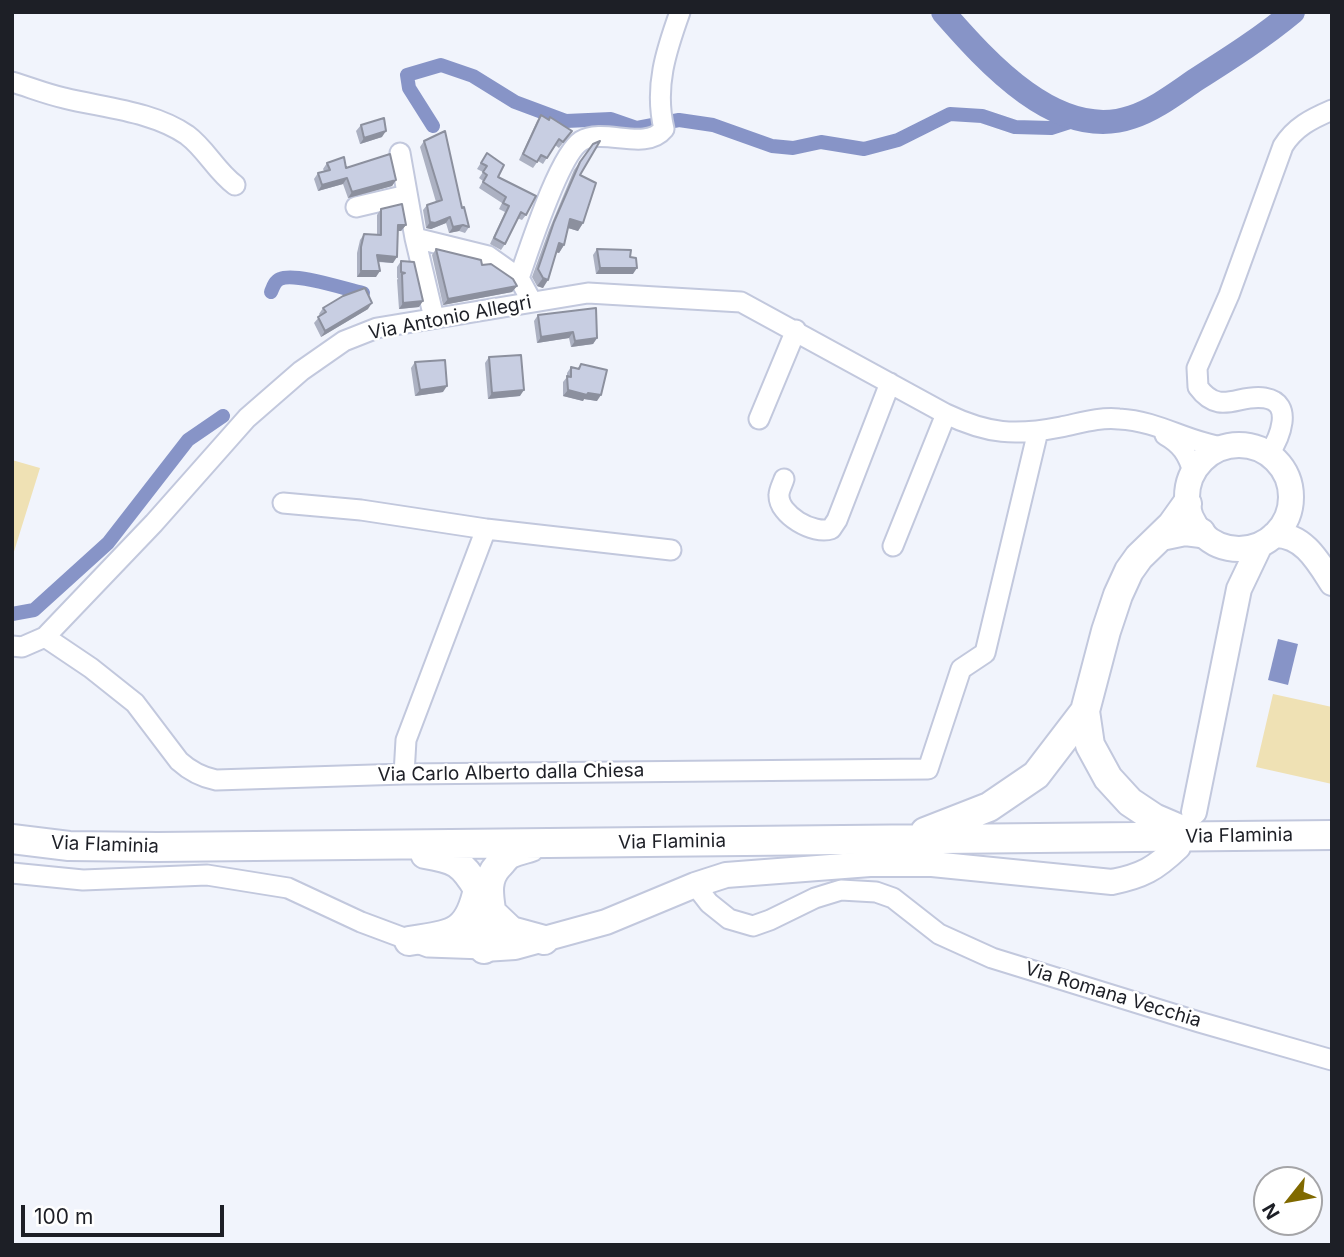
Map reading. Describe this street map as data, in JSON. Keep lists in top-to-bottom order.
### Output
{
  "streets": {
    "highway": ["Via Flaminia"],
    "street": ["Via Antonio Allegri", "Via Carlo Alberto dalla Chiesa", "Via Romana Vecchia"]
  },
  "crossings": [
    ["Via Antonio Allegri", "Via Carlo Alberto dalla Chiesa"]
  ],
  "scale_bar": "100 m",
  "north": "bottom left"
}
